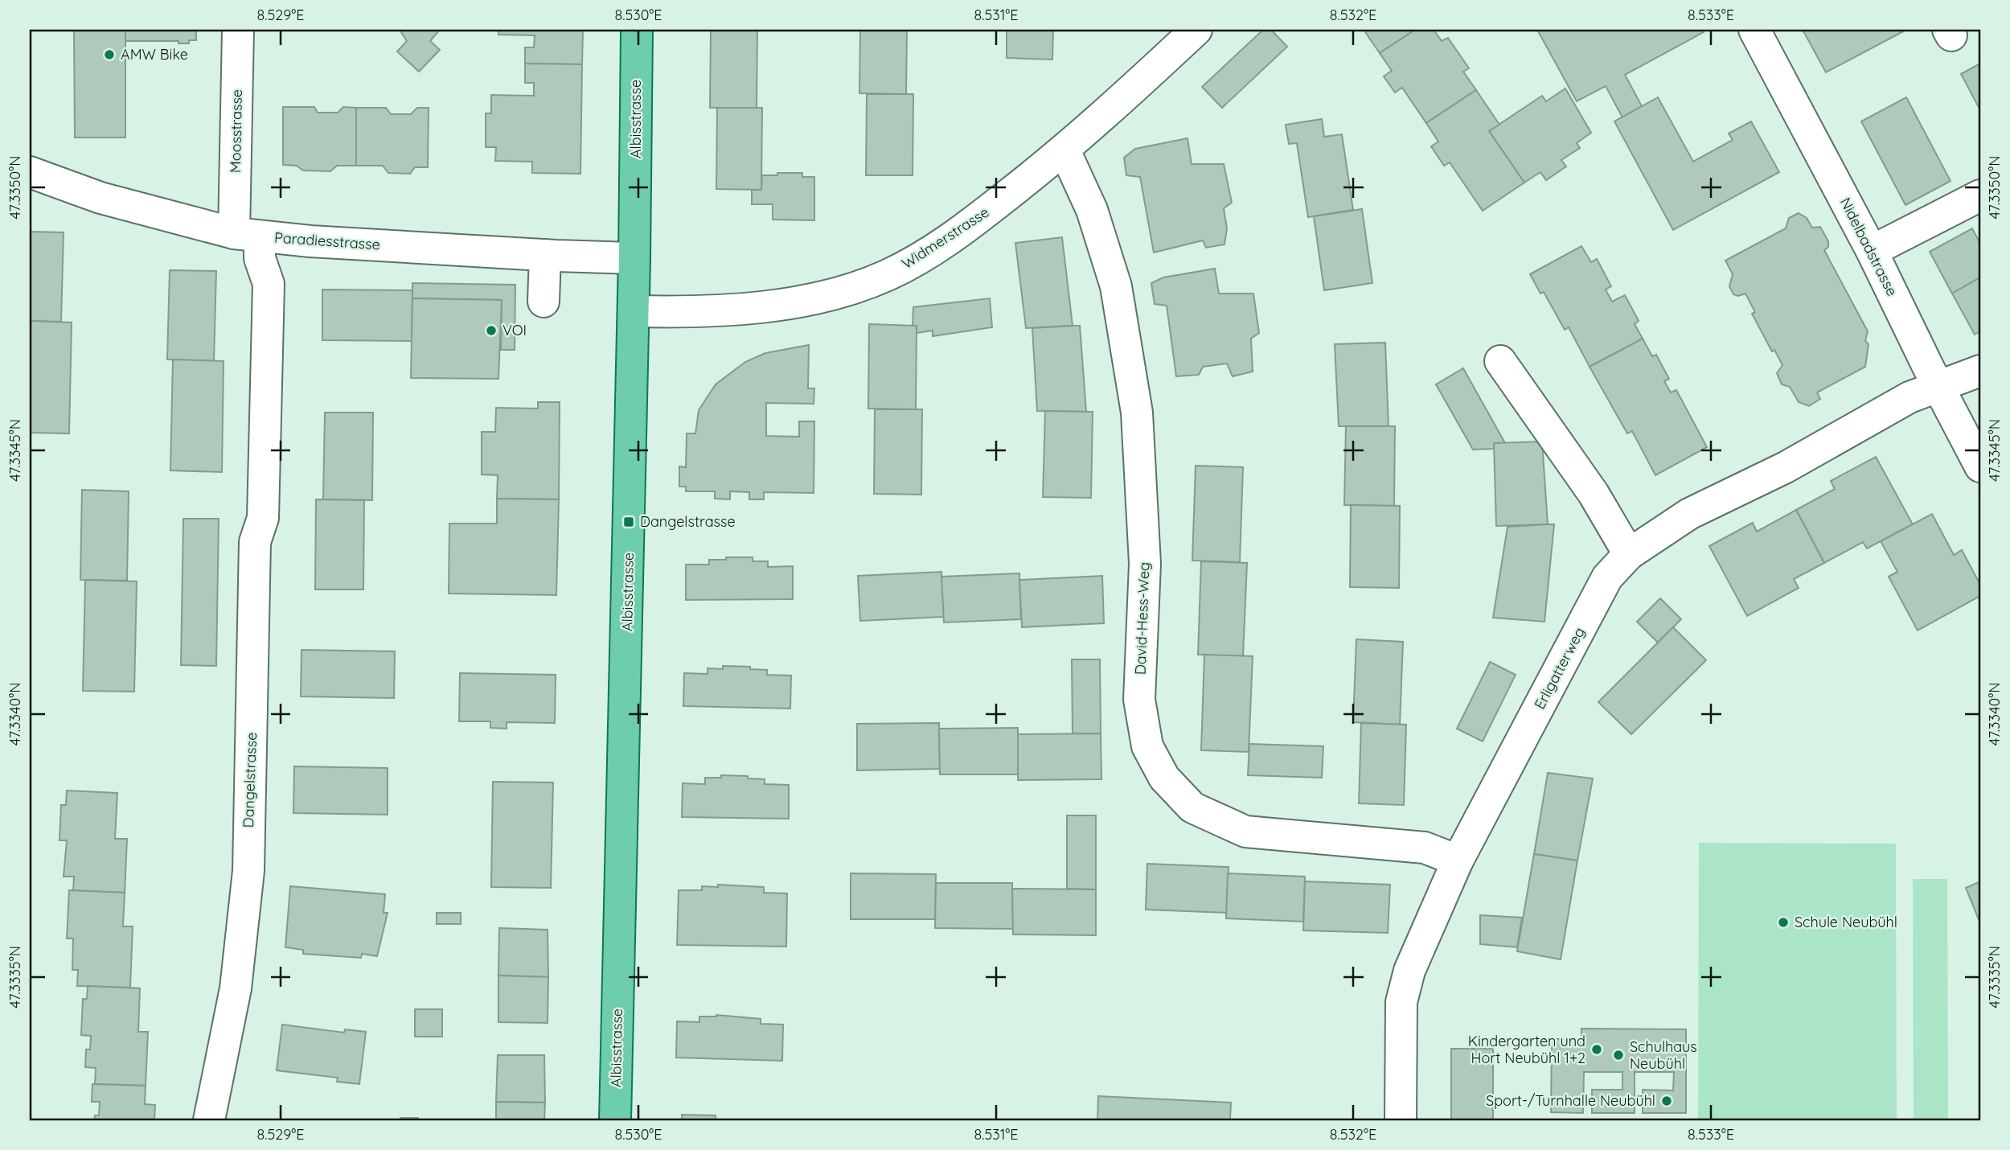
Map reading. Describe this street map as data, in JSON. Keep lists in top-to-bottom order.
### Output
{
  "streets": {
    "main road": ["Albisstrasse"],
    "street": [
      "Moosstrasse",
      "Widmerstrasse",
      "Paradiesstrasse",
      "Nidelbadstrasse",
      "David-Hess-Weg",
      "Erligatterweg",
      "Dangelstrasse"
    ]
  },
  "crossings": [
    ["Albisstrasse", "Widmerstrasse"],
    ["Albisstrasse", "Paradiesstrasse"],
    ["Moosstrasse", "Paradiesstrasse"],
    ["Moosstrasse", "Dangelstrasse"],
    ["Widmerstrasse", "David-Hess-Weg"],
    ["Paradiesstrasse", "Dangelstrasse"],
    ["Nidelbadstrasse", "Erligatterweg"],
    ["David-Hess-Weg", "Erligatterweg"]
  ],
  "places": {
    "other": [
      "AMW Bike",
      "VOI",
      "Schule Neubühl",
      "Kindergarten und Hort Neubühl 1+2",
      "Schulhaus Neubühl",
      "Sport-/Turnhalle Neubühl"
    ],
    "transit": ["Dangelstrasse"]
  },
  "coordinates": [
    "8.529°E",
    "8.530°E",
    "8.531°E",
    "8.532°E",
    "8.533°E",
    "47.3350°N",
    "47.3345°N",
    "47.3340°N",
    "47.3335°N"
  ]
}
